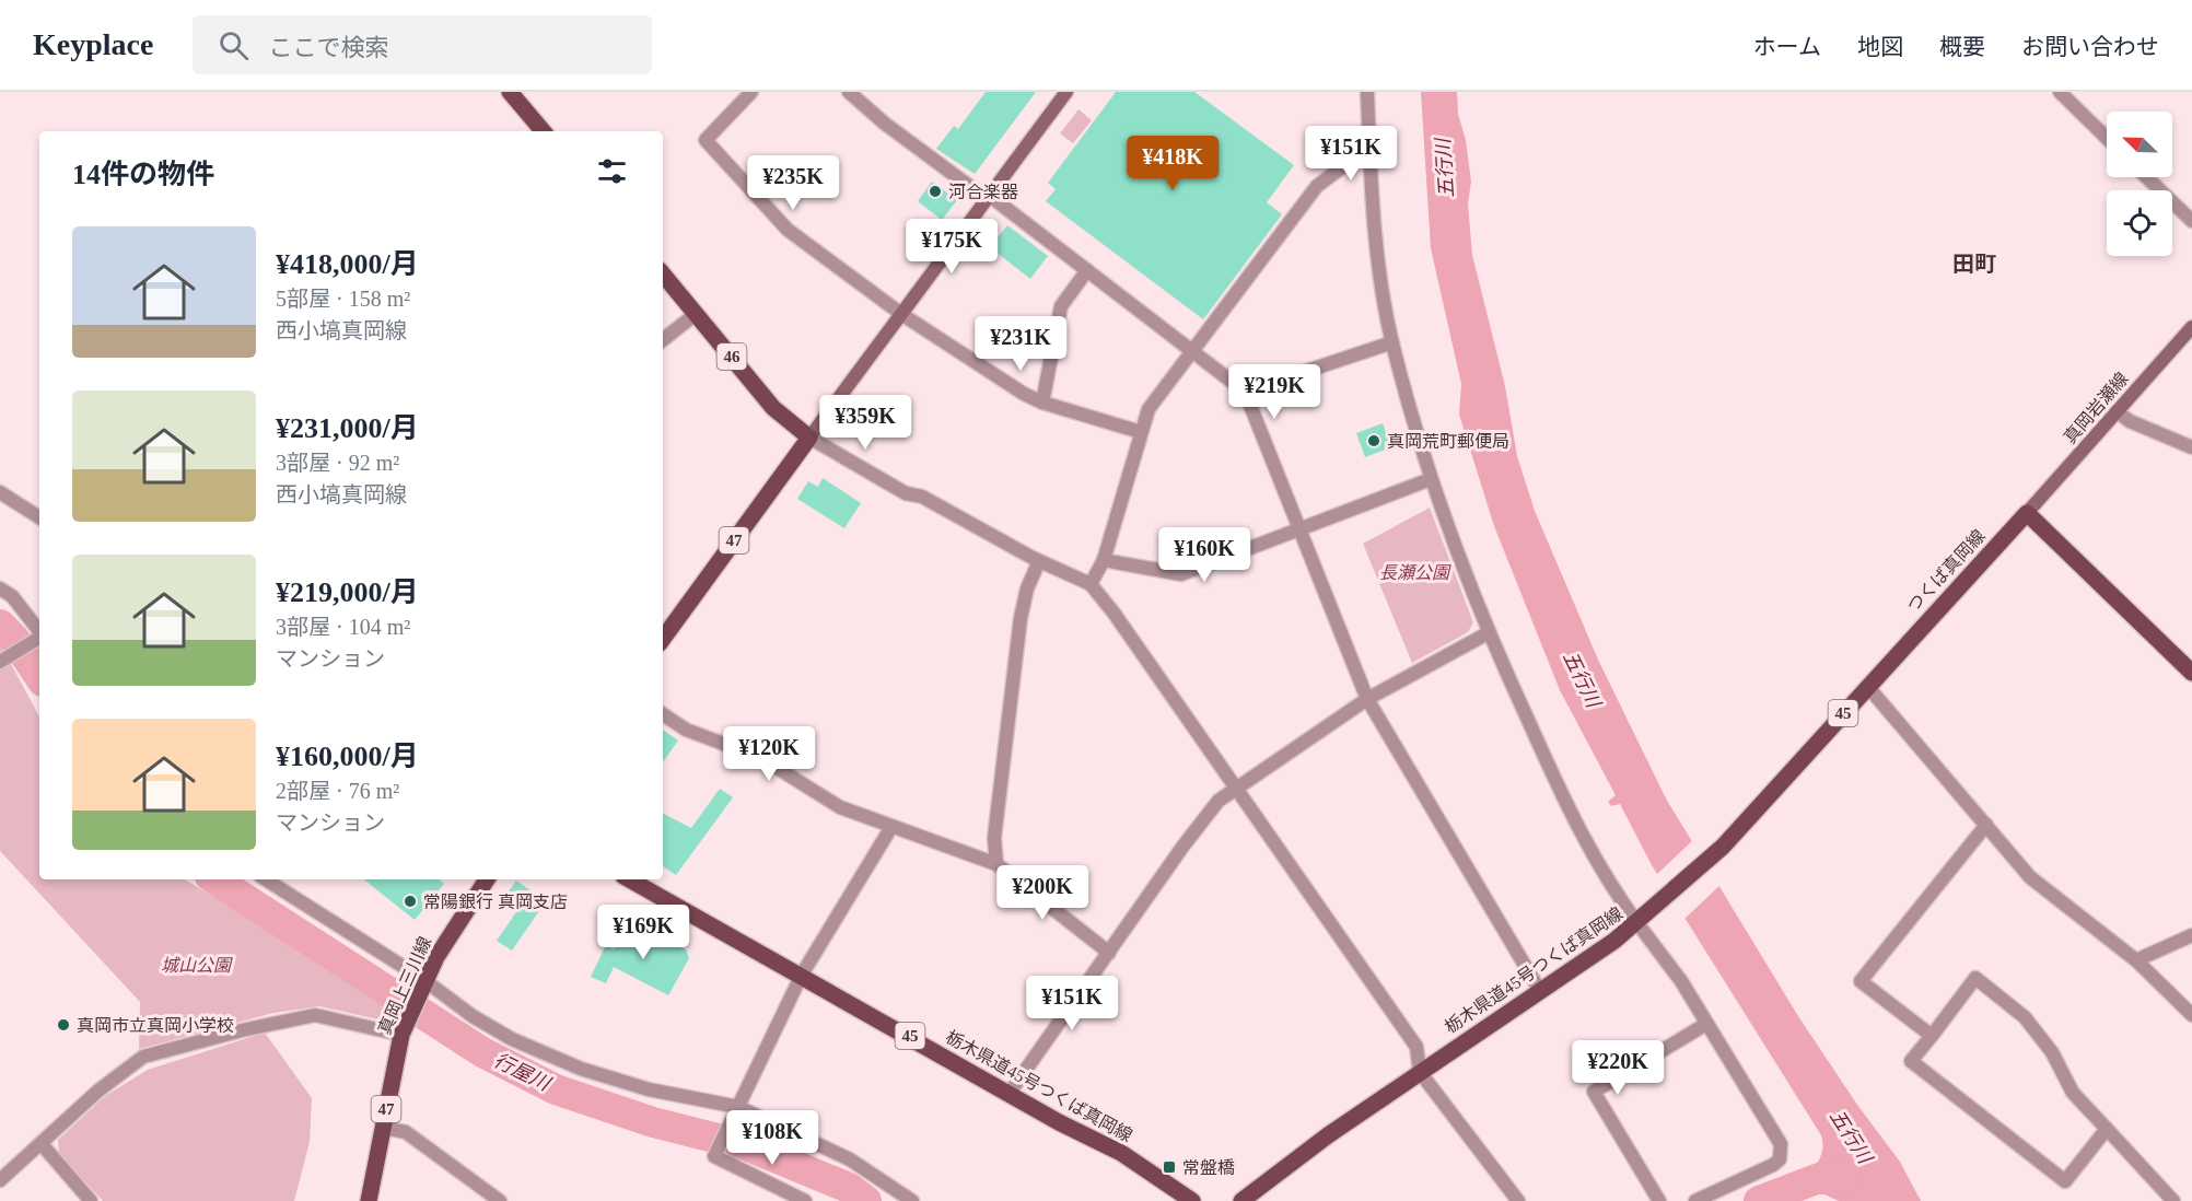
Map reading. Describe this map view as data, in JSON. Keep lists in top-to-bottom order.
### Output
{
  "streets": {
    "main road": [
      "46",
      "真岡岩瀬線",
      "47",
      "つくば真岡線",
      "45",
      "栃木県道45号つくば真岡線",
      "真岡上三川線"
    ]
  },
  "crossings": [
    ["46", "47"],
    ["真岡岩瀬線", "つくば真岡線"],
    ["つくば真岡線", "栃木県道45号つくば真岡線"]
  ],
  "districts": ["田町"],
  "water": ["五行川", "行屋川"],
  "parks": ["長瀬公園", "城山公園"],
  "places": {
    "other": [
      "河合楽器",
      "真岡荒町郵便局",
      "常陽銀行 真岡支店",
      "真岡市立真岡小学校"
    ],
    "transit": ["常盤橋"]
  },
  "north": "top left",
  "page": {
    "header": "Keyplace",
    "search": "ここで検索",
    "nav": [
      "ホーム",
      "地図",
      "概要",
      "お問い合わせ"
    ],
    "price": [
      "¥151K",
      "¥418K",
      "¥235K",
      "¥175K",
      "¥231K",
      "¥219K",
      "¥359K",
      "¥160K",
      "¥120K",
      "¥200K",
      "¥169K",
      "¥151K",
      "¥220K",
      "¥108K"
    ],
    "heading": "14件の物件",
    "list": [
      {
        "name": "¥418,000/月",
        "note": "5部屋 · 158 m² · 西小塙真岡線"
      },
      {
        "name": "¥231,000/月",
        "note": "3部屋 · 92 m² · 西小塙真岡線"
      },
      {
        "name": "¥219,000/月",
        "note": "3部屋 · 104 m² · マンション"
      },
      {
        "name": "¥160,000/月",
        "note": "2部屋 · 76 m² · マンション"
      }
    ]
  }
}
